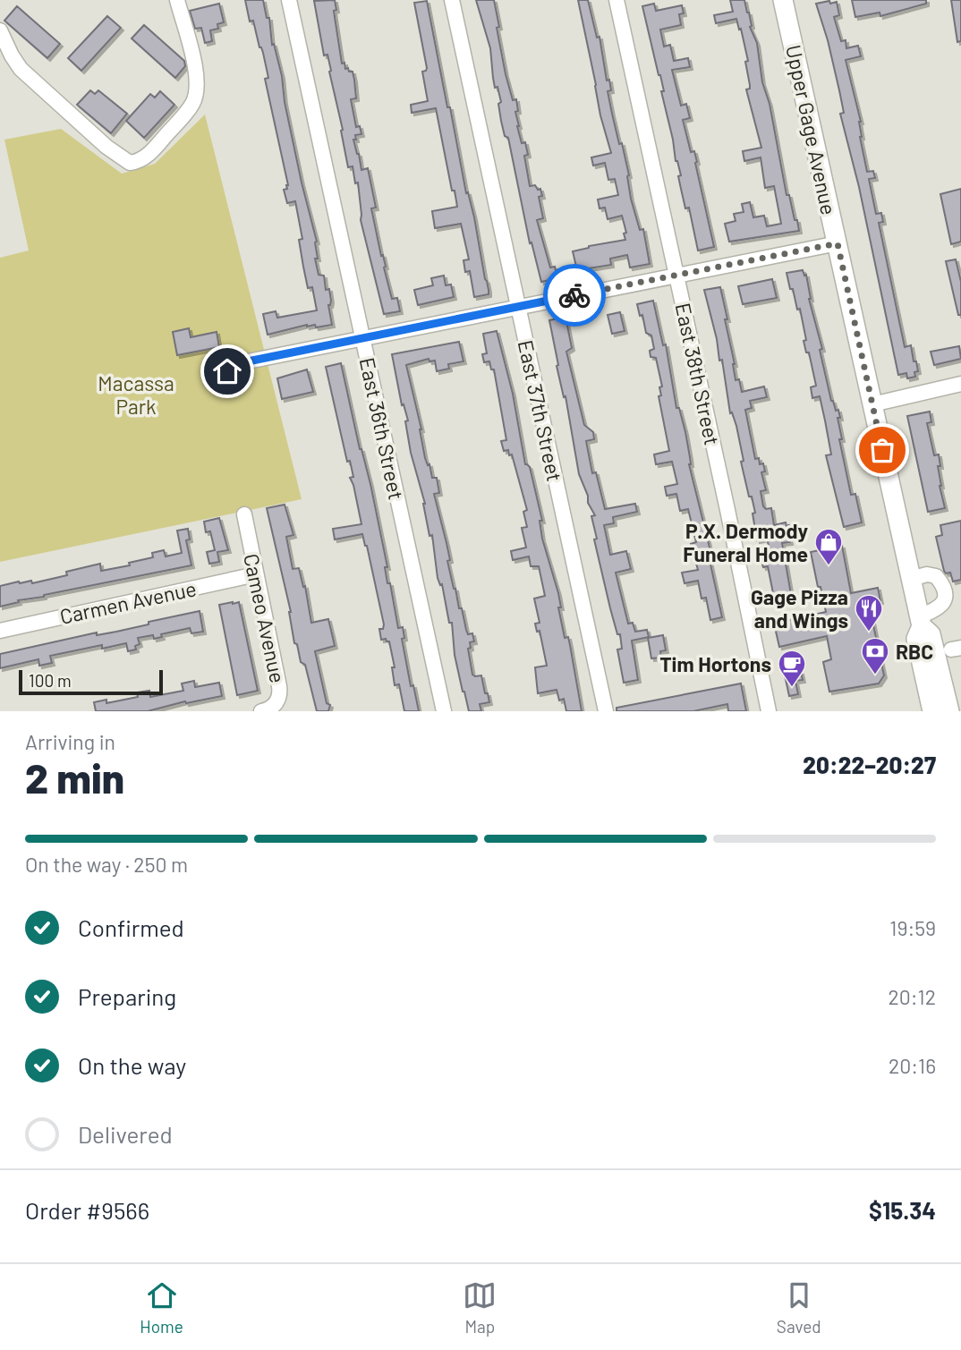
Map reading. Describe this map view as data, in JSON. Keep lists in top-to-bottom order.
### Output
{
  "streets": {
    "main road": ["Upper Gage Avenue"],
    "street": [
      "East 38th Street",
      "East 37th Street",
      "East 36th Street",
      "Carmen Avenue",
      "Cameo Avenue"
    ]
  },
  "crossings": [
    ["Carmen Avenue", "Cameo Avenue"]
  ],
  "parks": ["Macassa Park"],
  "places": {
    "shop": ["P.X. Dermody Funeral Home"],
    "restaurant": ["Gage Pizza and Wings"],
    "bank": ["RBC"],
    "cafe": ["Tim Hortons"]
  },
  "scale_bar": "100 m",
  "page": {
    "scale": "100 m",
    "heading": ["2 min", "Arriving in", "20:22–20:27"],
    "panel": ["Order #9566", "$15.34"],
    "bar": "On the way · 250 m",
    "list": [
      ["Confirmed", "19:59"],
      ["Preparing", "20:12"],
      ["On the way", "20:16"],
      "Delivered"
    ],
    "tabs": ["Home", "Map", "Saved"]
  }
}
